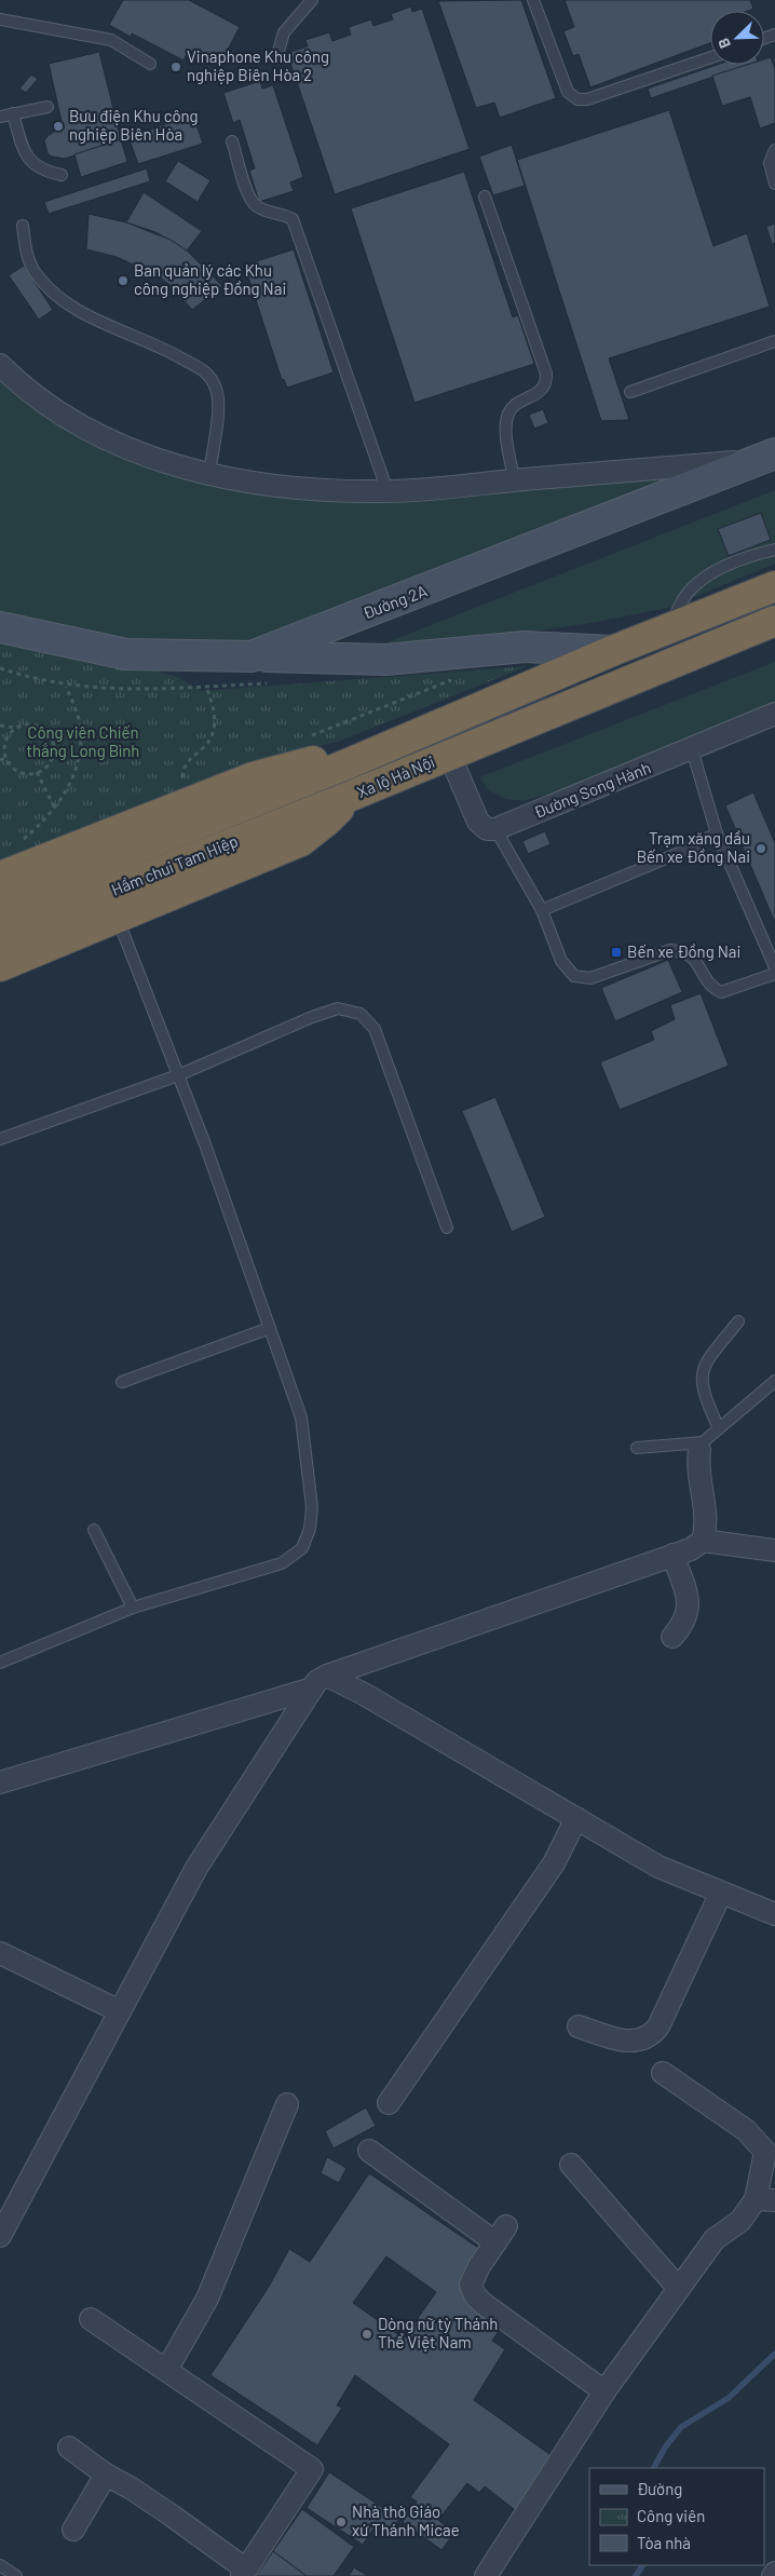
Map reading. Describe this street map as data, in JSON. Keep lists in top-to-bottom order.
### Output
{
  "streets": {
    "highway": ["Xa lộ Hà Nội", "Hầm chui Tam Hiệp"],
    "street": ["Đường 2A", "Đường Song Hành"]
  },
  "crossings": [
    ["Xa lộ Hà Nội", "Hầm chui Tam Hiệp"]
  ],
  "parks": ["Công viên Chiến thắng Long Bình"],
  "places": {
    "other": [
      "Vinaphone Khu công nghiệp Biên Hòa 2",
      "Bưu điện Khu công nghiệp Biên Hòa",
      "Ban quản lý các Khu công nghiệp Đồng Nai",
      "Trạm xăng dầu Bến xe Đồng Nai",
      "Dòng nữ tỳ Thánh Thể Việt Nam",
      "Nhà thờ Giáo xứ Thánh Micae"
    ],
    "transit": ["Bến xe Đồng Nai"]
  },
  "legend": ["Đường", "Công viên", "Tòa nhà"],
  "north": "bottom left"
}
